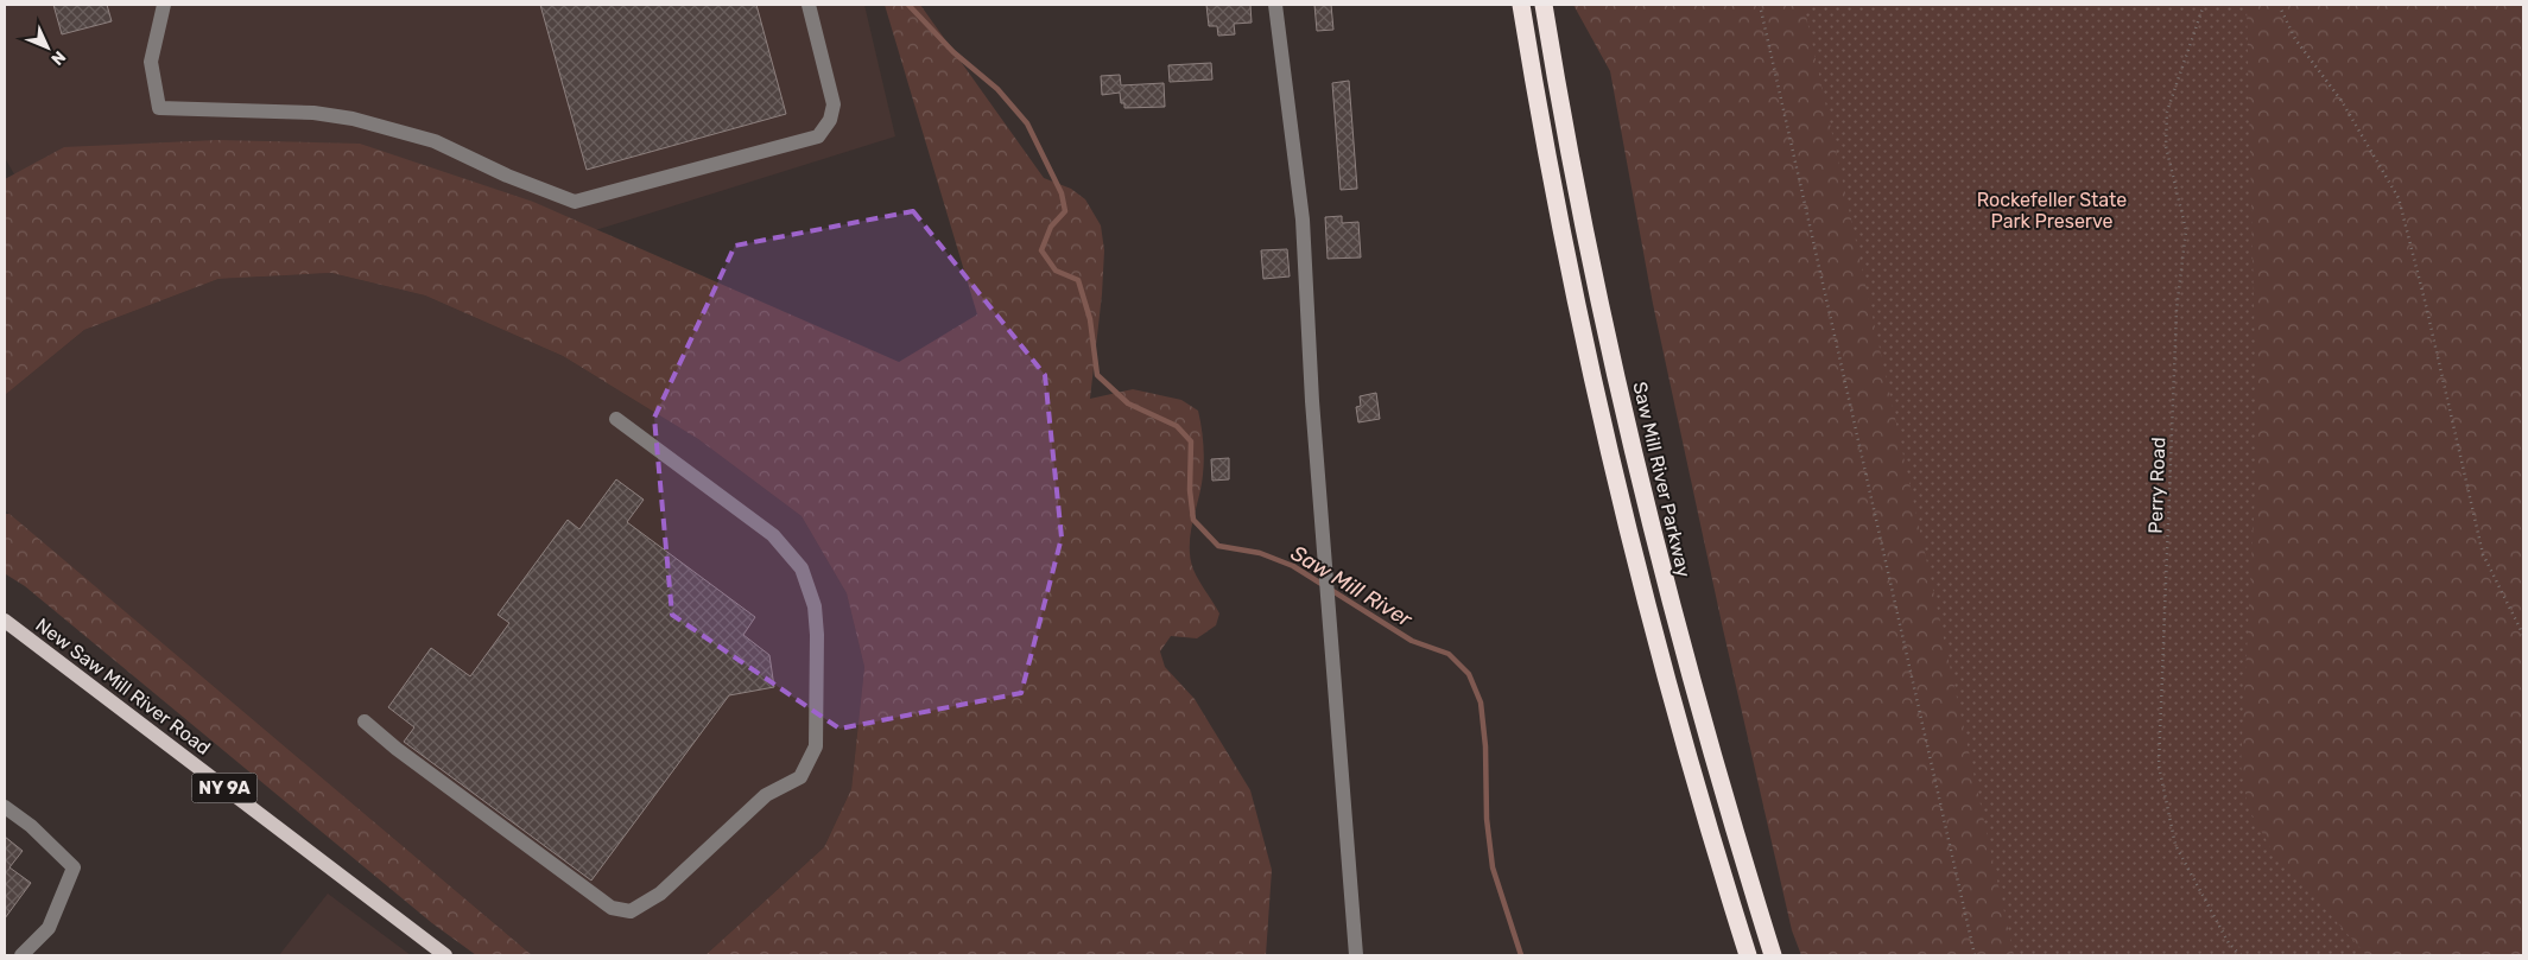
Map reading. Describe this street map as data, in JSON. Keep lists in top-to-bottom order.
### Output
{
  "streets": {
    "highway": ["Saw Mill River Parkway"],
    "main road": ["New Saw Mill River Road", "NY 9A"],
    "path": ["Perry Road"]
  },
  "water": ["Saw Mill River"],
  "parks": ["Rockefeller State Park Preserve"],
  "north": "bottom right"
}
